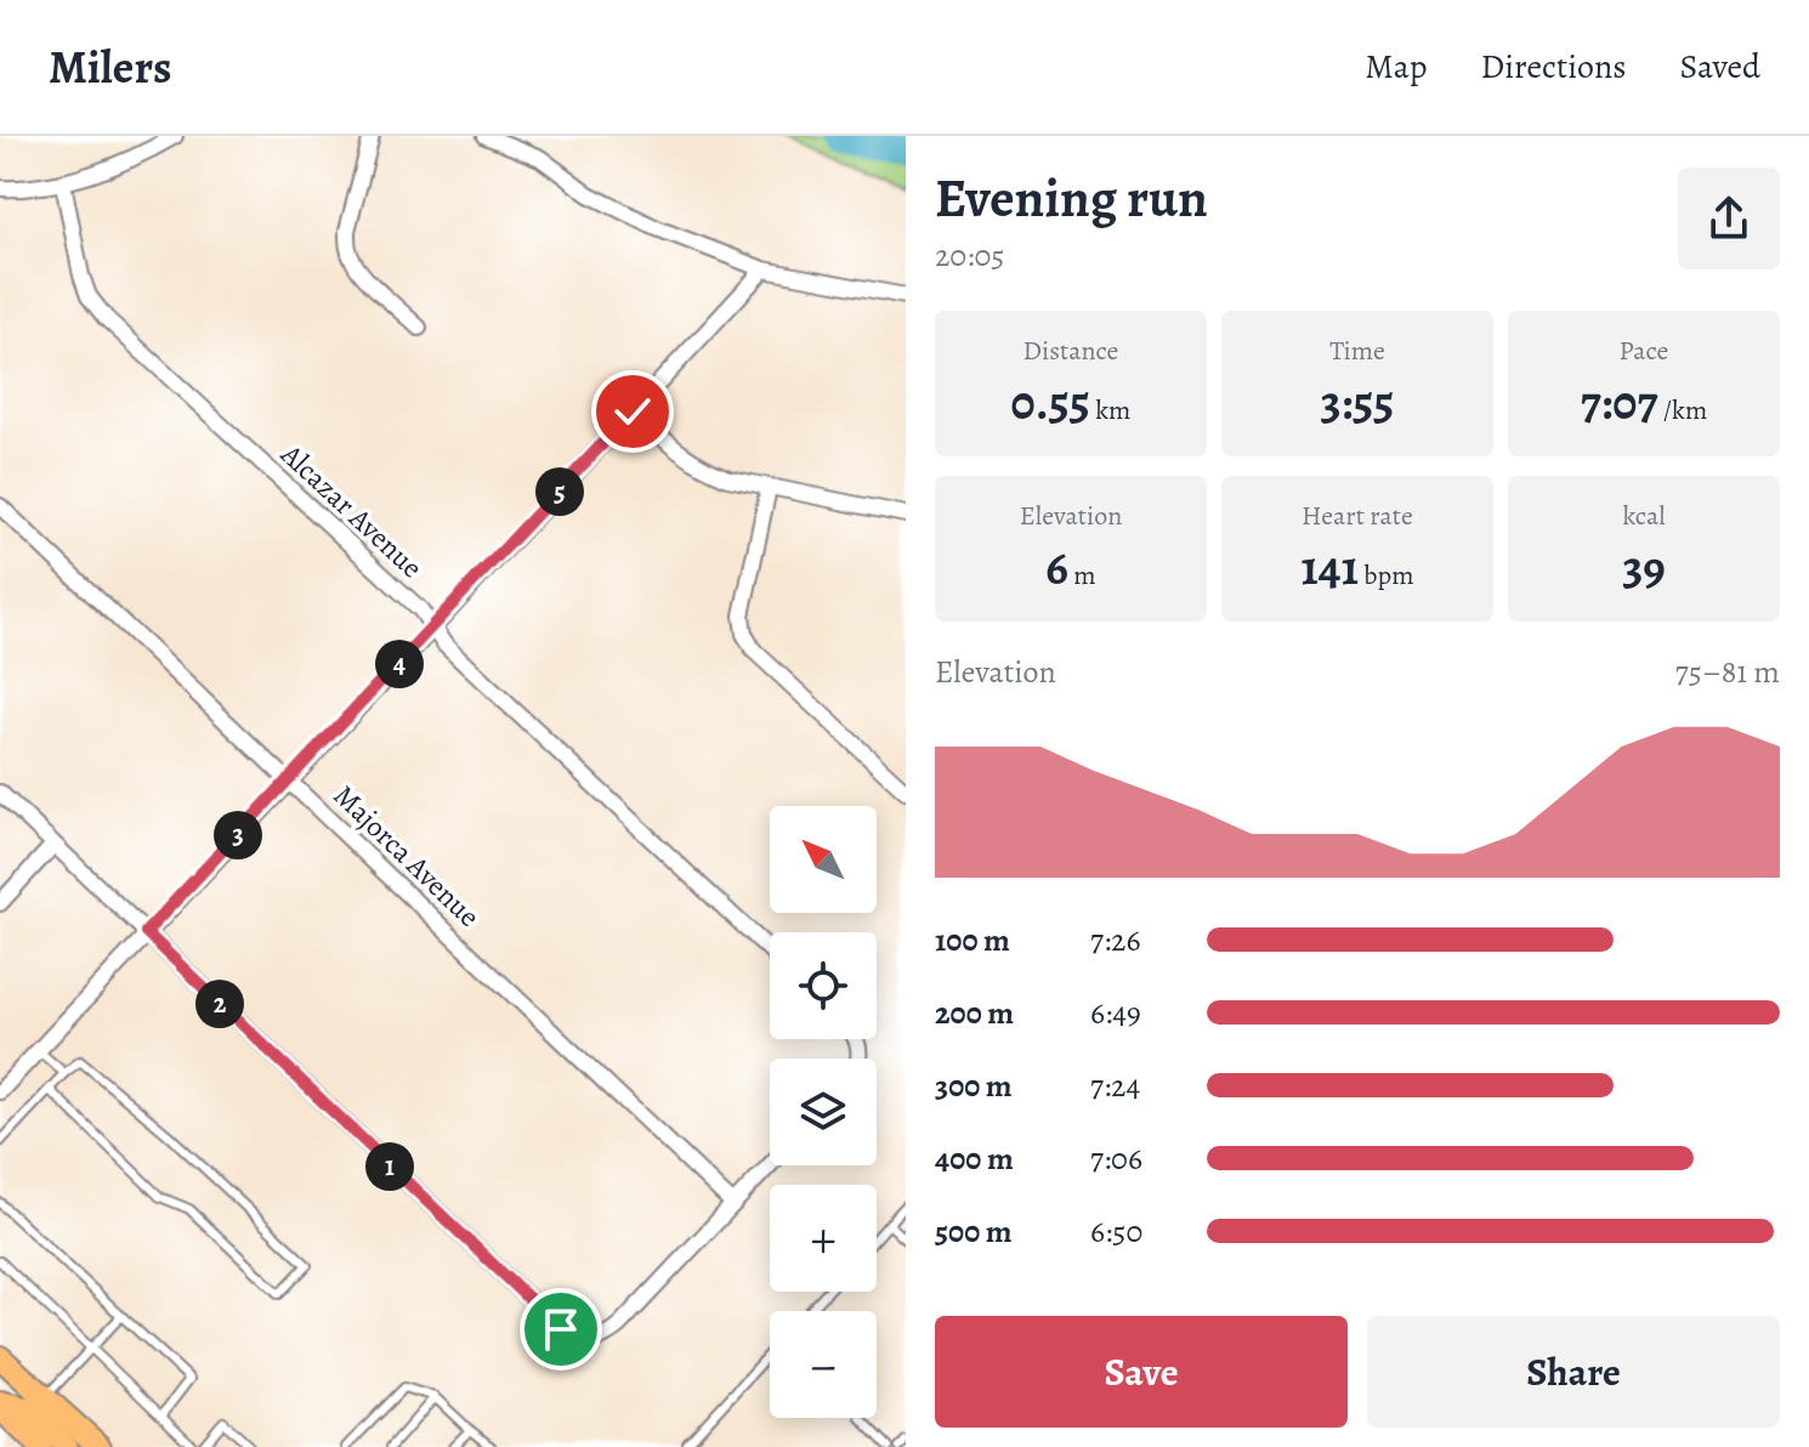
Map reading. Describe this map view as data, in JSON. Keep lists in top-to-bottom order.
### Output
{
  "streets": {
    "street": ["Alcazar Avenue", "Majorca Avenue"]
  },
  "north": "top left",
  "page": {
    "header": "Milers",
    "nav": ["Map", "Directions", "Saved"],
    "heading": ["Evening run", "20:05"],
    "stats": [
      ["Distance", "0.55 km"],
      ["Time", "3:55"],
      ["Pace", "7:07 /km"],
      ["Elevation", "6 m"],
      ["Heart rate", "141 bpm"],
      ["kcal", "39"]
    ],
    "pins": [
      "5",
      "4",
      "3",
      "2",
      "1"
    ],
    "chart": ["Elevation", "75–81 m"],
    "map_buttons": ["+", "−"],
    "list": [
      {
        "name": "100 m",
        "note": "7:26"
      },
      {
        "name": "200 m",
        "note": "6:49"
      },
      {
        "name": "300 m",
        "note": "7:24"
      },
      {
        "name": "400 m",
        "note": "7:06"
      },
      {
        "name": "500 m",
        "note": "6:50"
      }
    ],
    "buttons": ["Save", "Share"]
  }
}
